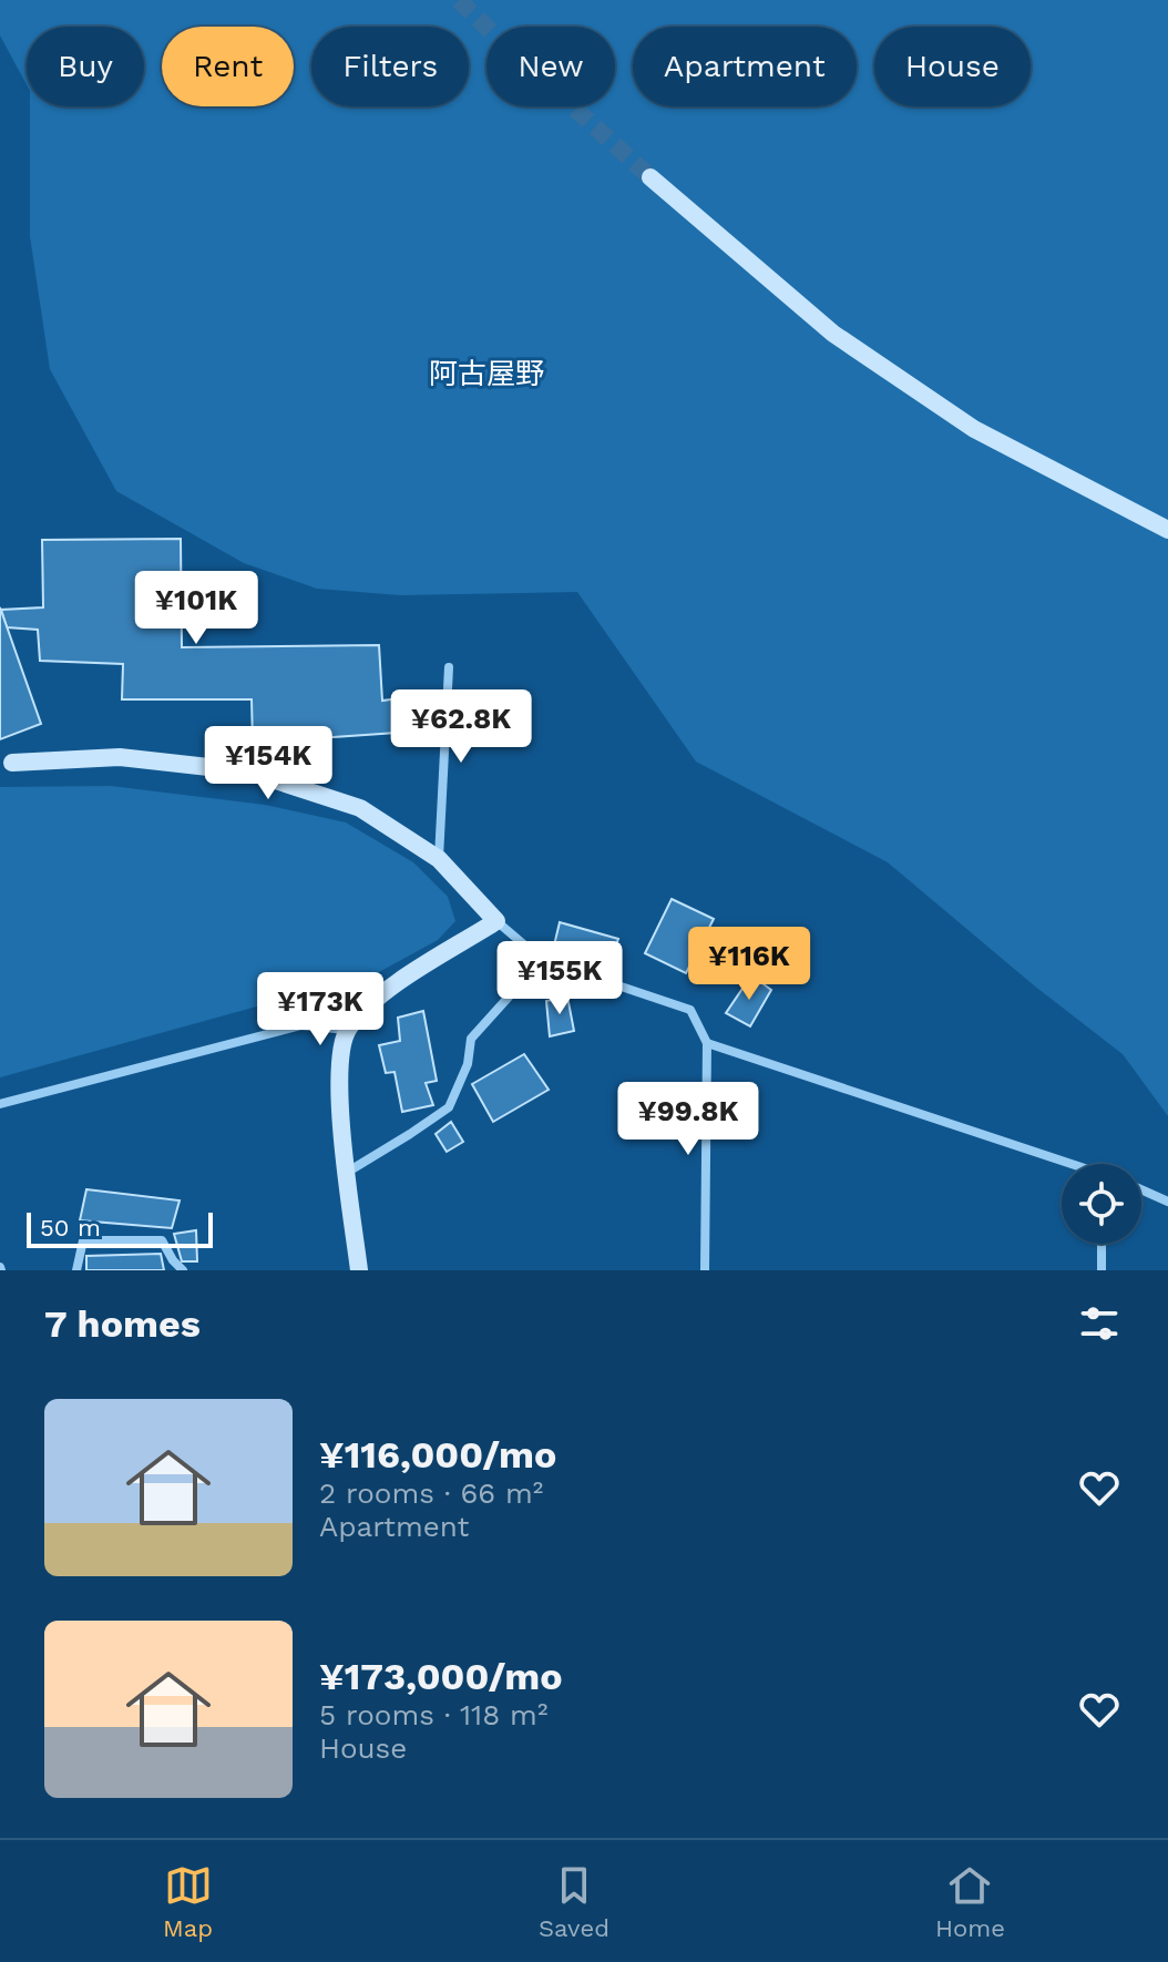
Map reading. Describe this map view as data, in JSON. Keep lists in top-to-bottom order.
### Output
{
  "districts": ["阿古屋野"],
  "scale_bar": "50 m",
  "page": {
    "chip": [
      "Buy",
      "Rent",
      "Filters",
      "New",
      "Apartment",
      "House"
    ],
    "price": [
      "¥101K",
      "¥62.8K",
      "¥154K",
      "¥116K",
      "¥155K",
      "¥173K",
      "¥99.8K"
    ],
    "scale": "50 m",
    "heading": "7 homes",
    "list": [
      {
        "name": "¥116,000/mo",
        "note": "2 rooms · 66 m² · Apartment"
      },
      {
        "name": "¥173,000/mo",
        "note": "5 rooms · 118 m² · House"
      }
    ],
    "tabs": ["Map", "Saved", "Home"]
  }
}
